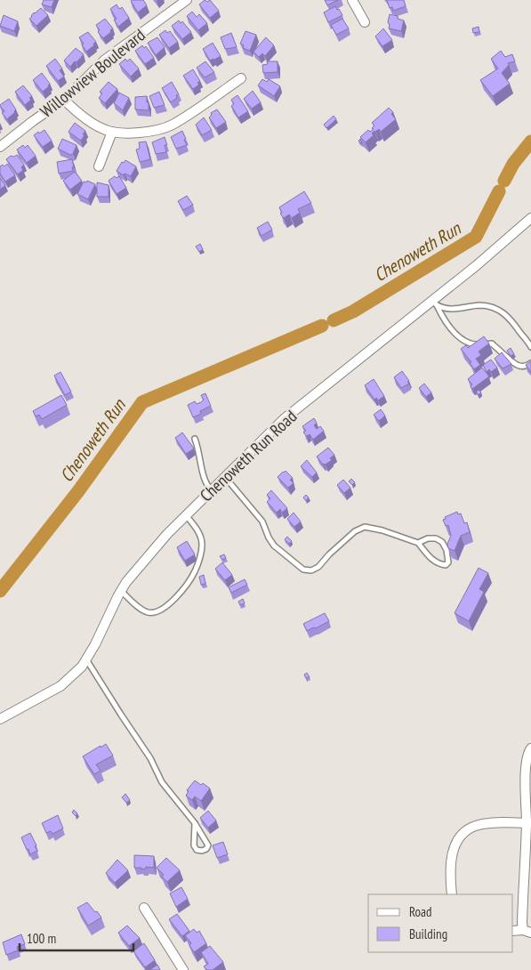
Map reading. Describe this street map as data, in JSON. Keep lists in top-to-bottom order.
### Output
{
  "streets": {
    "street": ["Willowview Boulevard", "Chenoweth Run Road"]
  },
  "water": ["Chenoweth Run"],
  "legend": ["Road", "Building"],
  "scale_bar": "100 m"
}
